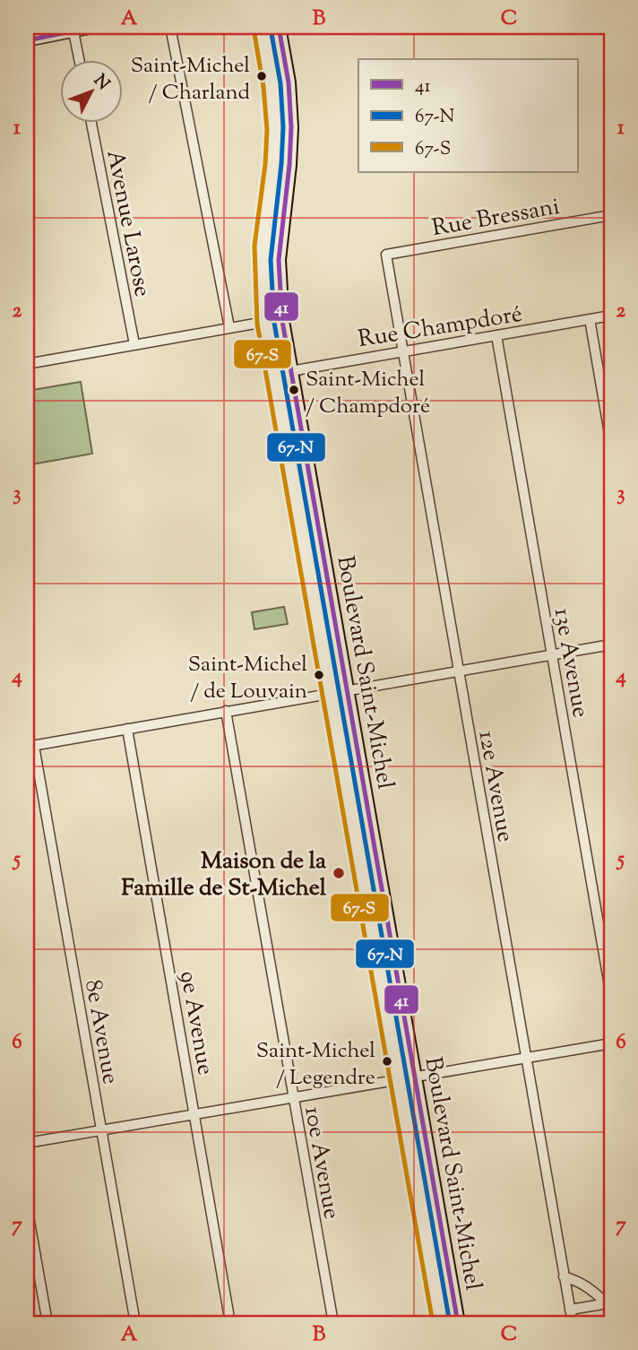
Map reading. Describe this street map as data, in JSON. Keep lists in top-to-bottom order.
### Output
{
  "streets": {
    "main road": ["Boulevard Saint-Michel"],
    "street": [
      "Rue Bressani",
      "Avenue Larose",
      "Rue Champdoré",
      "13e Avenue",
      "12e Avenue",
      "9e Avenue",
      "8e Avenue",
      "10e Avenue"
    ]
  },
  "crossings": [
    ["Rue Bressani", "12e Avenue"],
    ["Rue Champdoré", "13e Avenue"],
    ["Rue Champdoré", "Boulevard Saint-Michel"],
    ["Rue Champdoré", "12e Avenue"]
  ],
  "places": [
    "Saint-Michel / Charland",
    "Saint-Michel / Champdoré",
    "Saint-Michel / de Louvain",
    "Maison de la Famille de St-Michel",
    "Saint-Michel / Legendre"
  ],
  "lines": ["transit line 41", "transit line 67-N", "transit line 67-S"],
  "legend": ["41", "67-N", "67-S"],
  "north": "top right",
  "grid": {
    "columns": ["A", "B", "C"],
    "rows": [
      "1",
      "2",
      "3",
      "4",
      "5",
      "6",
      "7"
    ]
  }
}
